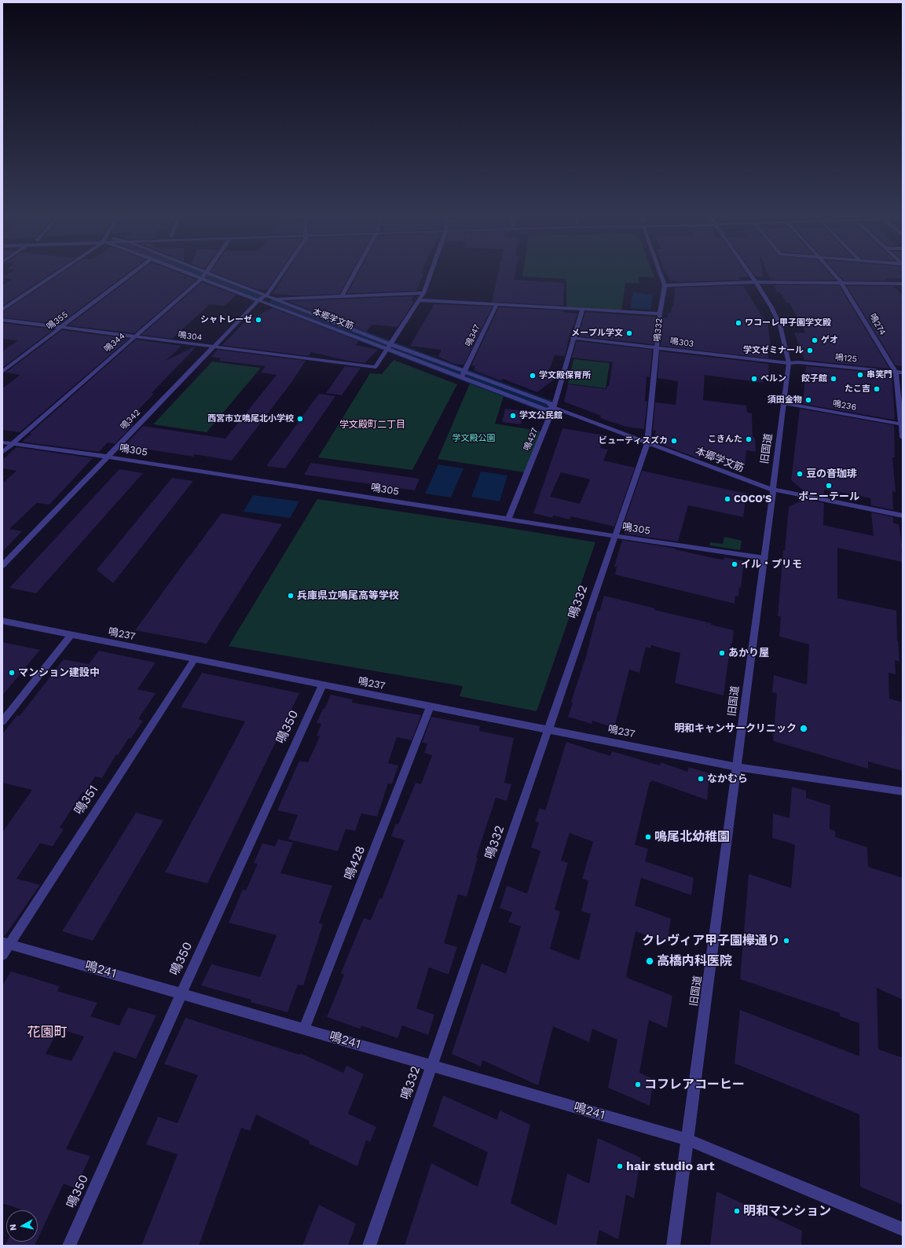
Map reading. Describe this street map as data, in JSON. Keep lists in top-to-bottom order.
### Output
{
  "streets": {
    "street": [
      "本郷学文筋",
      "鳴355",
      "鳴274",
      "鳴332",
      "鳴347",
      "鳴304",
      "鳴344",
      "鳴303",
      "鳴125",
      "鳴236",
      "鳴342",
      "鳴427",
      "旧国道",
      "鳴305",
      "鳴237",
      "鳴350",
      "鳴351",
      "鳴428",
      "鳴241"
    ]
  },
  "crossings": [
    ["本郷学文筋", "鳴332"],
    ["本郷学文筋", "鳴347"],
    ["本郷学文筋", "鳴304"],
    ["本郷学文筋", "鳴344"],
    ["本郷学文筋", "鳴342"],
    ["本郷学文筋", "鳴427"],
    ["本郷学文筋", "旧国道"],
    ["鳴355", "鳴304"],
    ["鳴274", "鳴125"],
    ["鳴274", "鳴236"],
    ["鳴332", "鳴303"],
    ["鳴332", "鳴305"],
    ["鳴332", "鳴237"],
    ["鳴332", "鳴241"],
    ["鳴304", "鳴344"],
    ["鳴304", "鳴342"],
    ["鳴344", "鳴305"],
    ["鳴303", "鳴125"],
    ["鳴303", "鳴427"],
    ["鳴303", "旧国道"],
    ["鳴125", "旧国道"],
    ["鳴236", "旧国道"],
    ["鳴342", "鳴305"],
    ["鳴427", "鳴305"],
    ["旧国道", "鳴305"],
    ["旧国道", "鳴237"],
    ["旧国道", "鳴241"],
    ["鳴237", "鳴350"],
    ["鳴237", "鳴351"],
    ["鳴237", "鳴428"],
    ["鳴350", "鳴241"],
    ["鳴351", "鳴241"],
    ["鳴428", "鳴241"]
  ],
  "districts": ["学文殿町二丁目", "花園町"],
  "parks": ["学文殿公園"],
  "places": [
    "シャトレーゼ",
    "ワコーレ甲子園学文殿",
    "メープル学文",
    "ゲオ",
    "学文ゼミナール",
    "串笑門",
    "学文殿保育所",
    "ベルン",
    "餃子館",
    "たこ吉",
    "須田金物",
    "学文公民館",
    "西宮市立鳴尾北小学校",
    "こきんた",
    "ビューティスズカ",
    "豆の音珈琲",
    "ポニーテール",
    "COCO'S",
    "イル・プリモ",
    "兵庫県立鳴尾高等学校",
    "あかり屋",
    "マンション建設中",
    "明和キャンサークリニック",
    "なかむら",
    "鳴尾北幼稚園",
    "クレヴィア甲子園欅通り",
    "高橋内科医院",
    "コフレアコーヒー",
    "hair studio art",
    "明和マンション"
  ],
  "north": "left"
}
